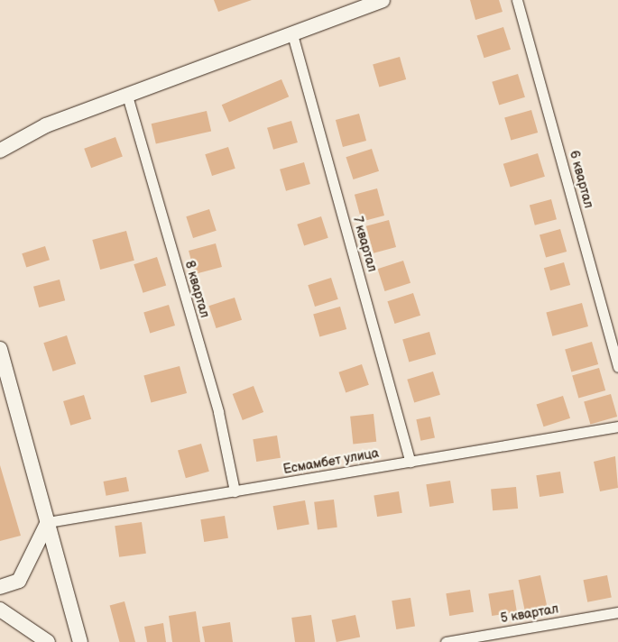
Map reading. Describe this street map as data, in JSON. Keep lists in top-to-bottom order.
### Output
{
  "streets": {
    "street": [
      "6 квартал",
      "7 квартал",
      "8 квартал",
      "Есмамбет улица",
      "5 квартал"
    ]
  },
  "crossings": [
    ["7 квартал", "Есмамбет улица"],
    ["8 квартал", "Есмамбет улица"]
  ]
}
